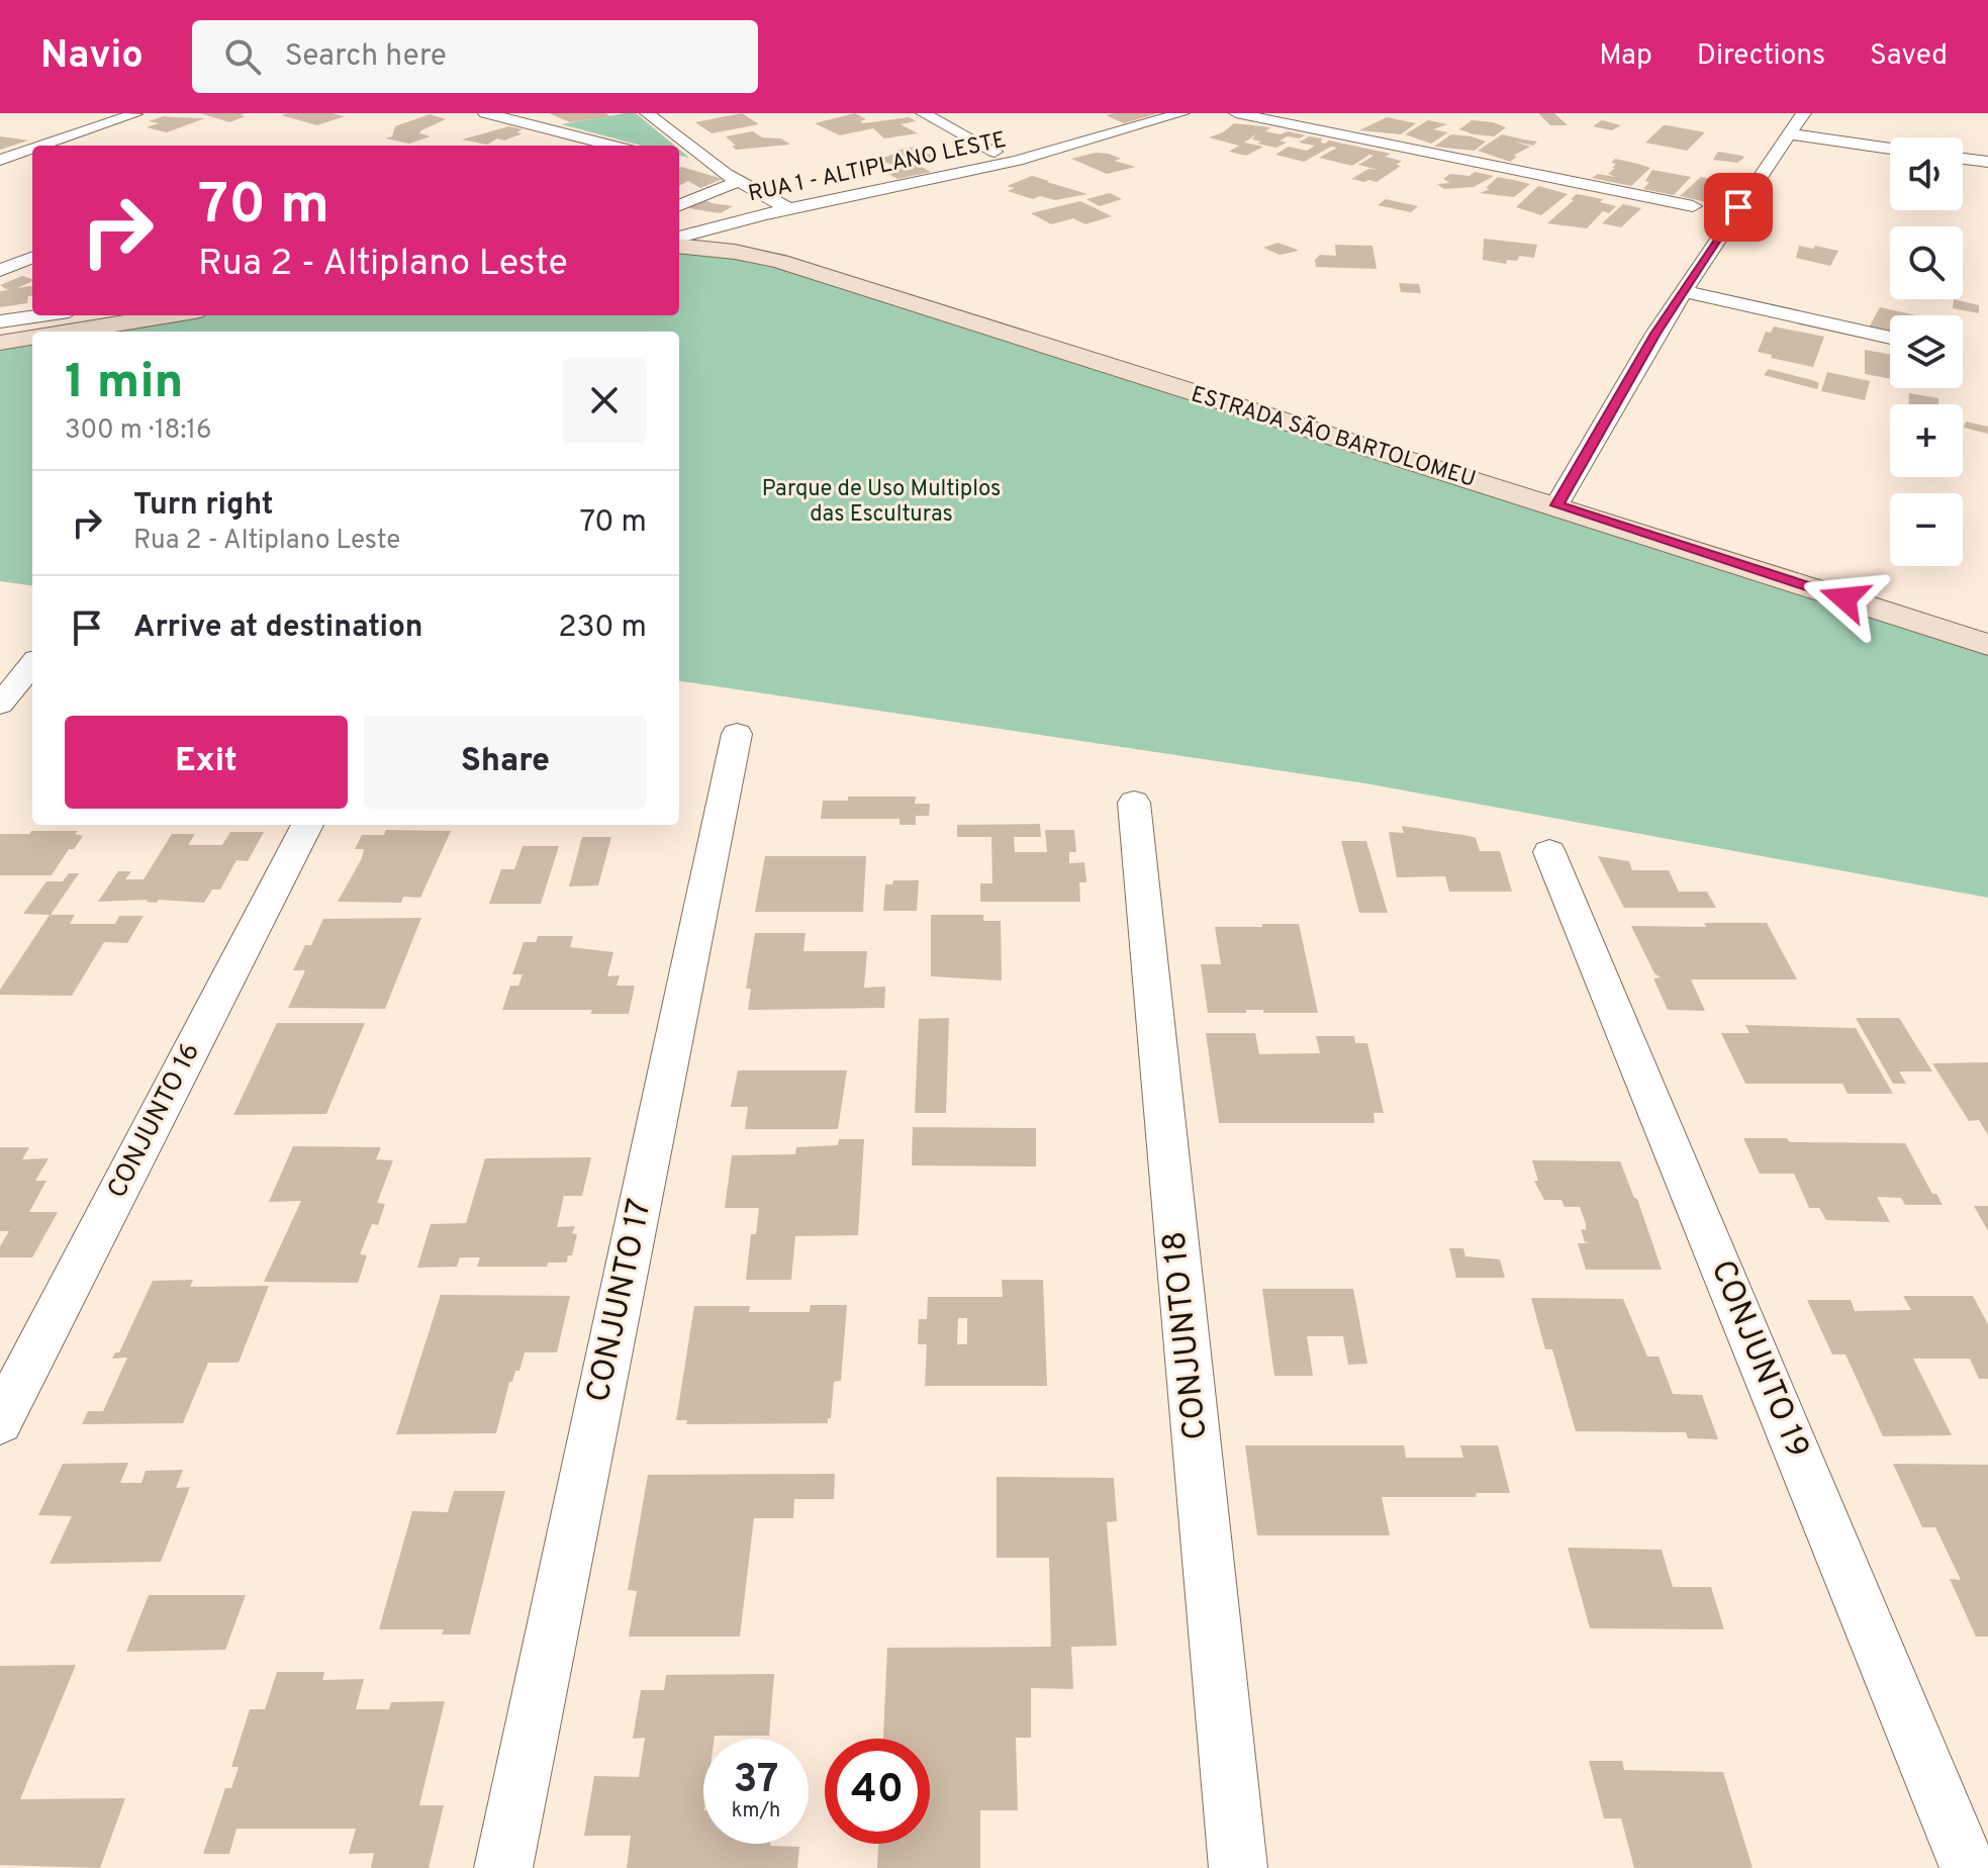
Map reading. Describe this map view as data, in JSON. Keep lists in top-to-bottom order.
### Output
{
  "streets": {
    "street": [
      "RUA 1 - ALTIPLANO LESTE",
      "ESTRADA SÃO BARTOLOMEU",
      "CONJUNTO 16",
      "CONJUNTO 17",
      "CONJUNTO 18",
      "CONJUNTO 19"
    ]
  },
  "parks": ["Parque de Uso Multiplos das Esculturas"],
  "page": {
    "header": "Navio",
    "search": "Search here",
    "nav": ["Map", "Directions", "Saved"],
    "map_buttons": ["+", "−"],
    "turn": ["70 m", "Rua 2 - Altiplano Leste"],
    "heading": ["1 min", "300 m · 18:16"],
    "list": [
      {
        "name": "Turn right",
        "note": "Rua 2 - Altiplano Leste",
        "value": "70 m"
      },
      {
        "name": "Arrive at destination",
        "value": "230 m"
      }
    ],
    "buttons": ["Exit", "Share"],
    "speed": "37 km/h",
    "limit": "40"
  }
}
